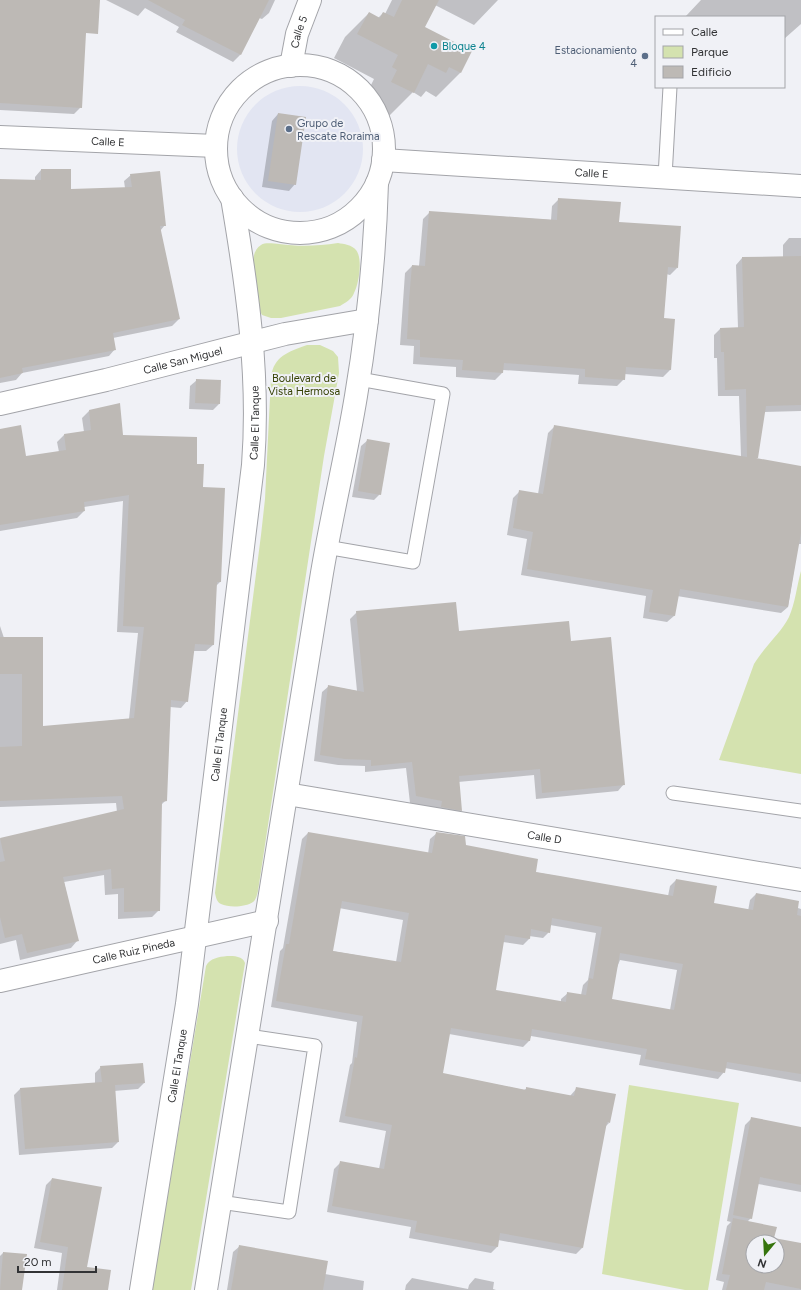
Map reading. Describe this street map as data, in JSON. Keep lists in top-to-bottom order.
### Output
{
  "streets": {
    "street": [
      "Calle 5",
      "Calle E",
      "Calle San Miguel",
      "Calle El Tanque",
      "Calle D",
      "Calle Ruiz Pineda"
    ]
  },
  "crossings": [
    ["Calle San Miguel", "Calle El Tanque"],
    ["Calle El Tanque", "Calle Ruiz Pineda"]
  ],
  "parks": ["Boulevard de Vista Hermosa"],
  "places": ["Bloque 4", "Estacionamiento 4", "Grupo de Rescate Roraima"],
  "legend": ["Calle", "Parque", "Edificio"],
  "scale_bar": "20 m",
  "north": "bottom"
}
